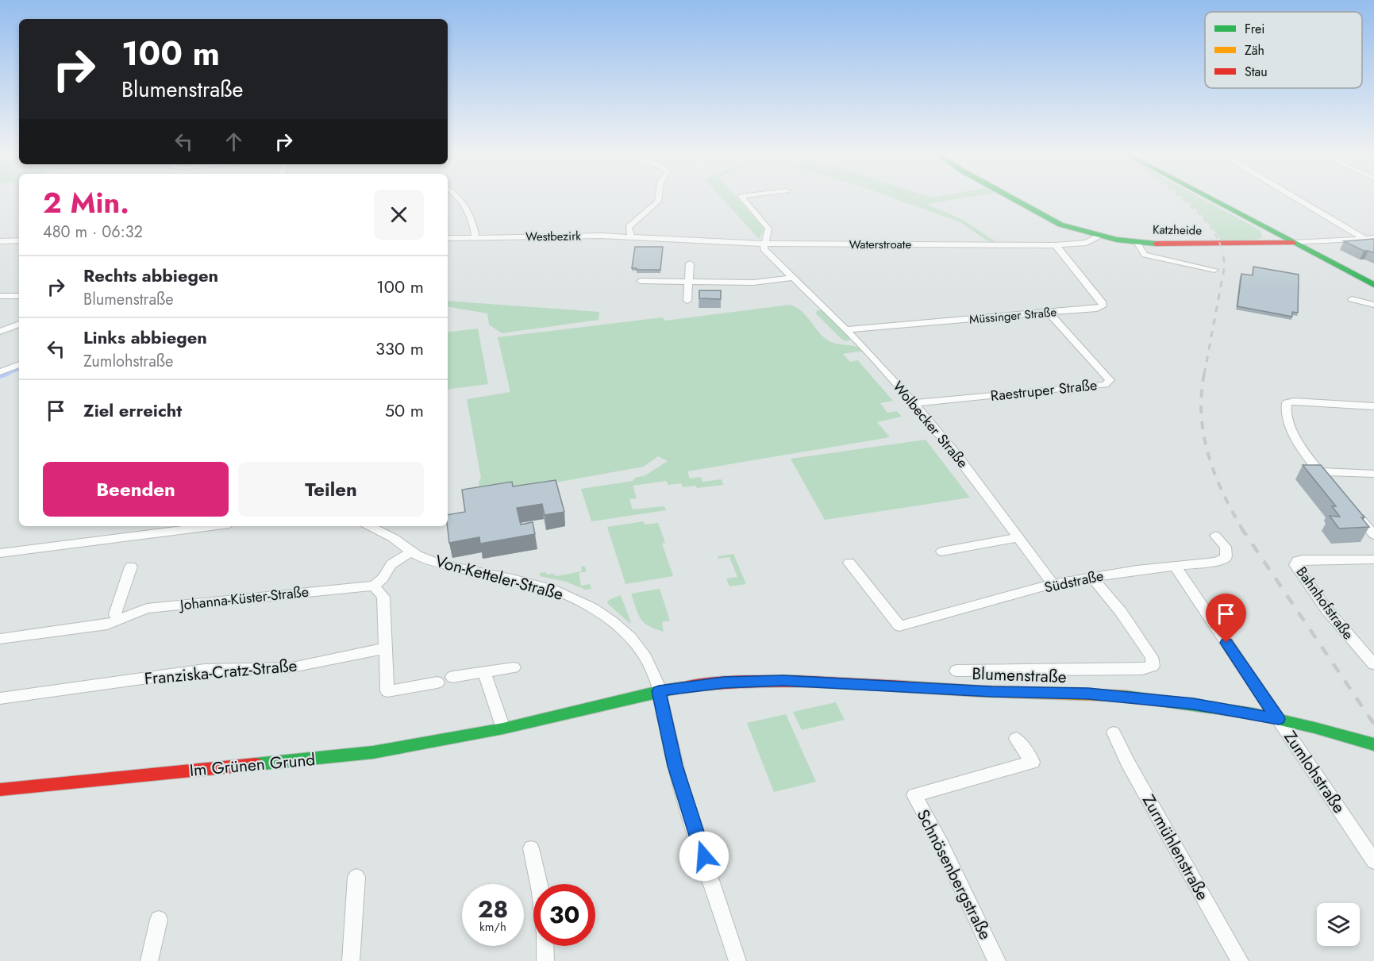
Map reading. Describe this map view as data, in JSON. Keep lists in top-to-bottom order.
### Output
{
  "streets": {
    "street": [
      "Katzheide",
      "Westbezirk",
      "Waterstroate",
      "Müssinger Straße",
      "Raestruper Straße",
      "Wolbecker Straße",
      "Von-Ketteler-Straße",
      "Südstraße",
      "Johanna-Küster-Straße",
      "Bahnhofstraße",
      "Franziska-Cratz-Straße",
      "Blumenstraße",
      "Im Grünen Grund",
      "Zumlohstraße",
      "Zurmühlenstraße",
      "Schnösenbergstraße"
    ]
  },
  "crossings": [
    ["Katzheide", "Waterstroate"],
    ["Westbezirk", "Waterstroate"],
    ["Westbezirk", "Wolbecker Straße"],
    ["Waterstroate", "Müssinger Straße"],
    ["Waterstroate", "Wolbecker Straße"],
    ["Müssinger Straße", "Raestruper Straße"],
    ["Müssinger Straße", "Wolbecker Straße"],
    ["Raestruper Straße", "Wolbecker Straße"],
    ["Wolbecker Straße", "Südstraße"],
    ["Von-Ketteler-Straße", "Blumenstraße"],
    ["Von-Ketteler-Straße", "Im Grünen Grund"],
    ["Südstraße", "Zumlohstraße"],
    ["Blumenstraße", "Im Grünen Grund"],
    ["Blumenstraße", "Zumlohstraße"]
  ],
  "legend": ["Frei", "Zäh", "Stau"],
  "page": {
    "turn": ["100 m", "Blumenstraße"],
    "heading": ["2 Min.", "480 m · 06:32"],
    "list": [
      {
        "name": "Rechts abbiegen",
        "note": "Blumenstraße",
        "value": "100 m"
      },
      {
        "name": "Links abbiegen",
        "note": "Zumlohstraße",
        "value": "330 m"
      },
      {
        "name": "Ziel erreicht",
        "value": "50 m"
      }
    ],
    "buttons": ["Beenden", "Teilen"],
    "speed": "28 km/h",
    "limit": "30"
  }
}
